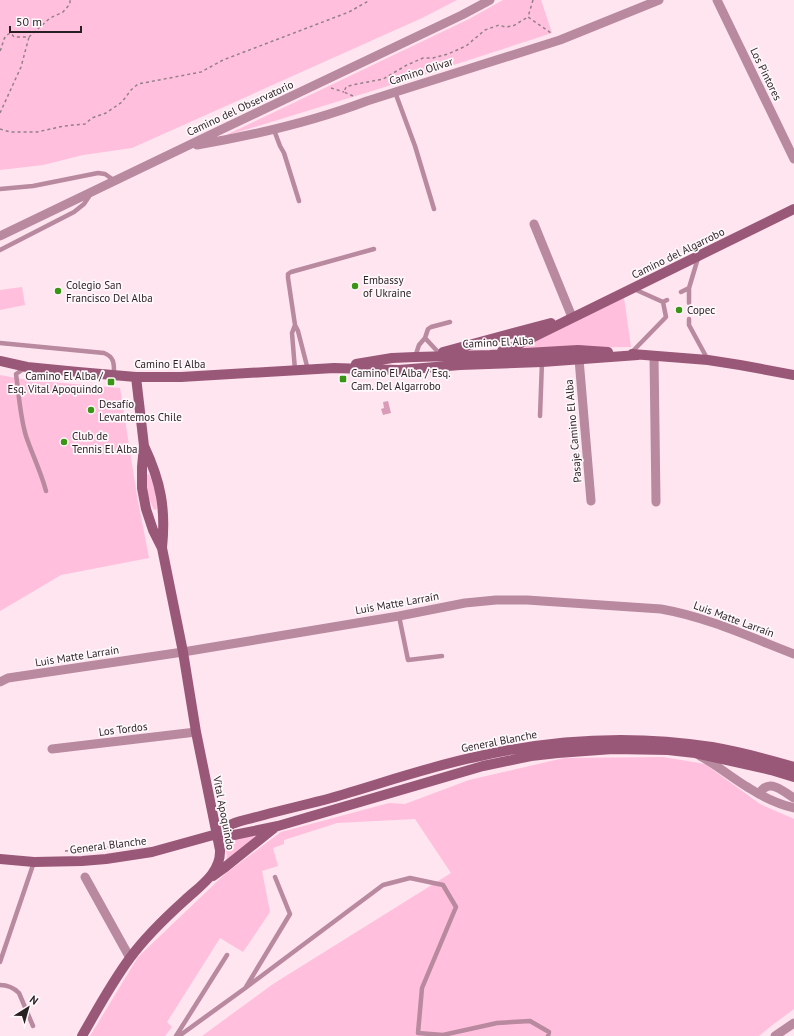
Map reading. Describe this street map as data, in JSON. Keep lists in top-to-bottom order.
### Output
{
  "streets": {
    "main road": [
      "Camino del Algarrobo",
      "Camino El Alba",
      "General Blanche",
      "Vital Apoquindo"
    ],
    "street": [
      "Camino Olivar",
      "Los Pintores",
      "Camino del Observatorio",
      "Pasaje Camino El Alba",
      "Luis Matte Larraín",
      "Los Tordos"
    ]
  },
  "crossings": [
    ["Camino Olivar", "Camino del Observatorio"],
    ["Camino del Algarrobo", "Camino El Alba"],
    ["Camino El Alba", "Pasaje Camino El Alba"],
    ["Camino El Alba", "Vital Apoquindo"],
    ["Luis Matte Larraín", "Vital Apoquindo"],
    ["Los Tordos", "Vital Apoquindo"],
    ["General Blanche", "Vital Apoquindo"]
  ],
  "places": {
    "other": [
      "Embassy of Ukraine",
      "Colegio San Francisco Del Alba",
      "Copec",
      "Desafío Levantemos Chile",
      "Club de Tennis El Alba"
    ],
    "transit": ["Camino El Alba / Esq. Cam. Del Algarrobo", "Camino El Alba / Esq. Vital Apoquindo"]
  },
  "scale_bar": "50 m",
  "north": "top right"
}
